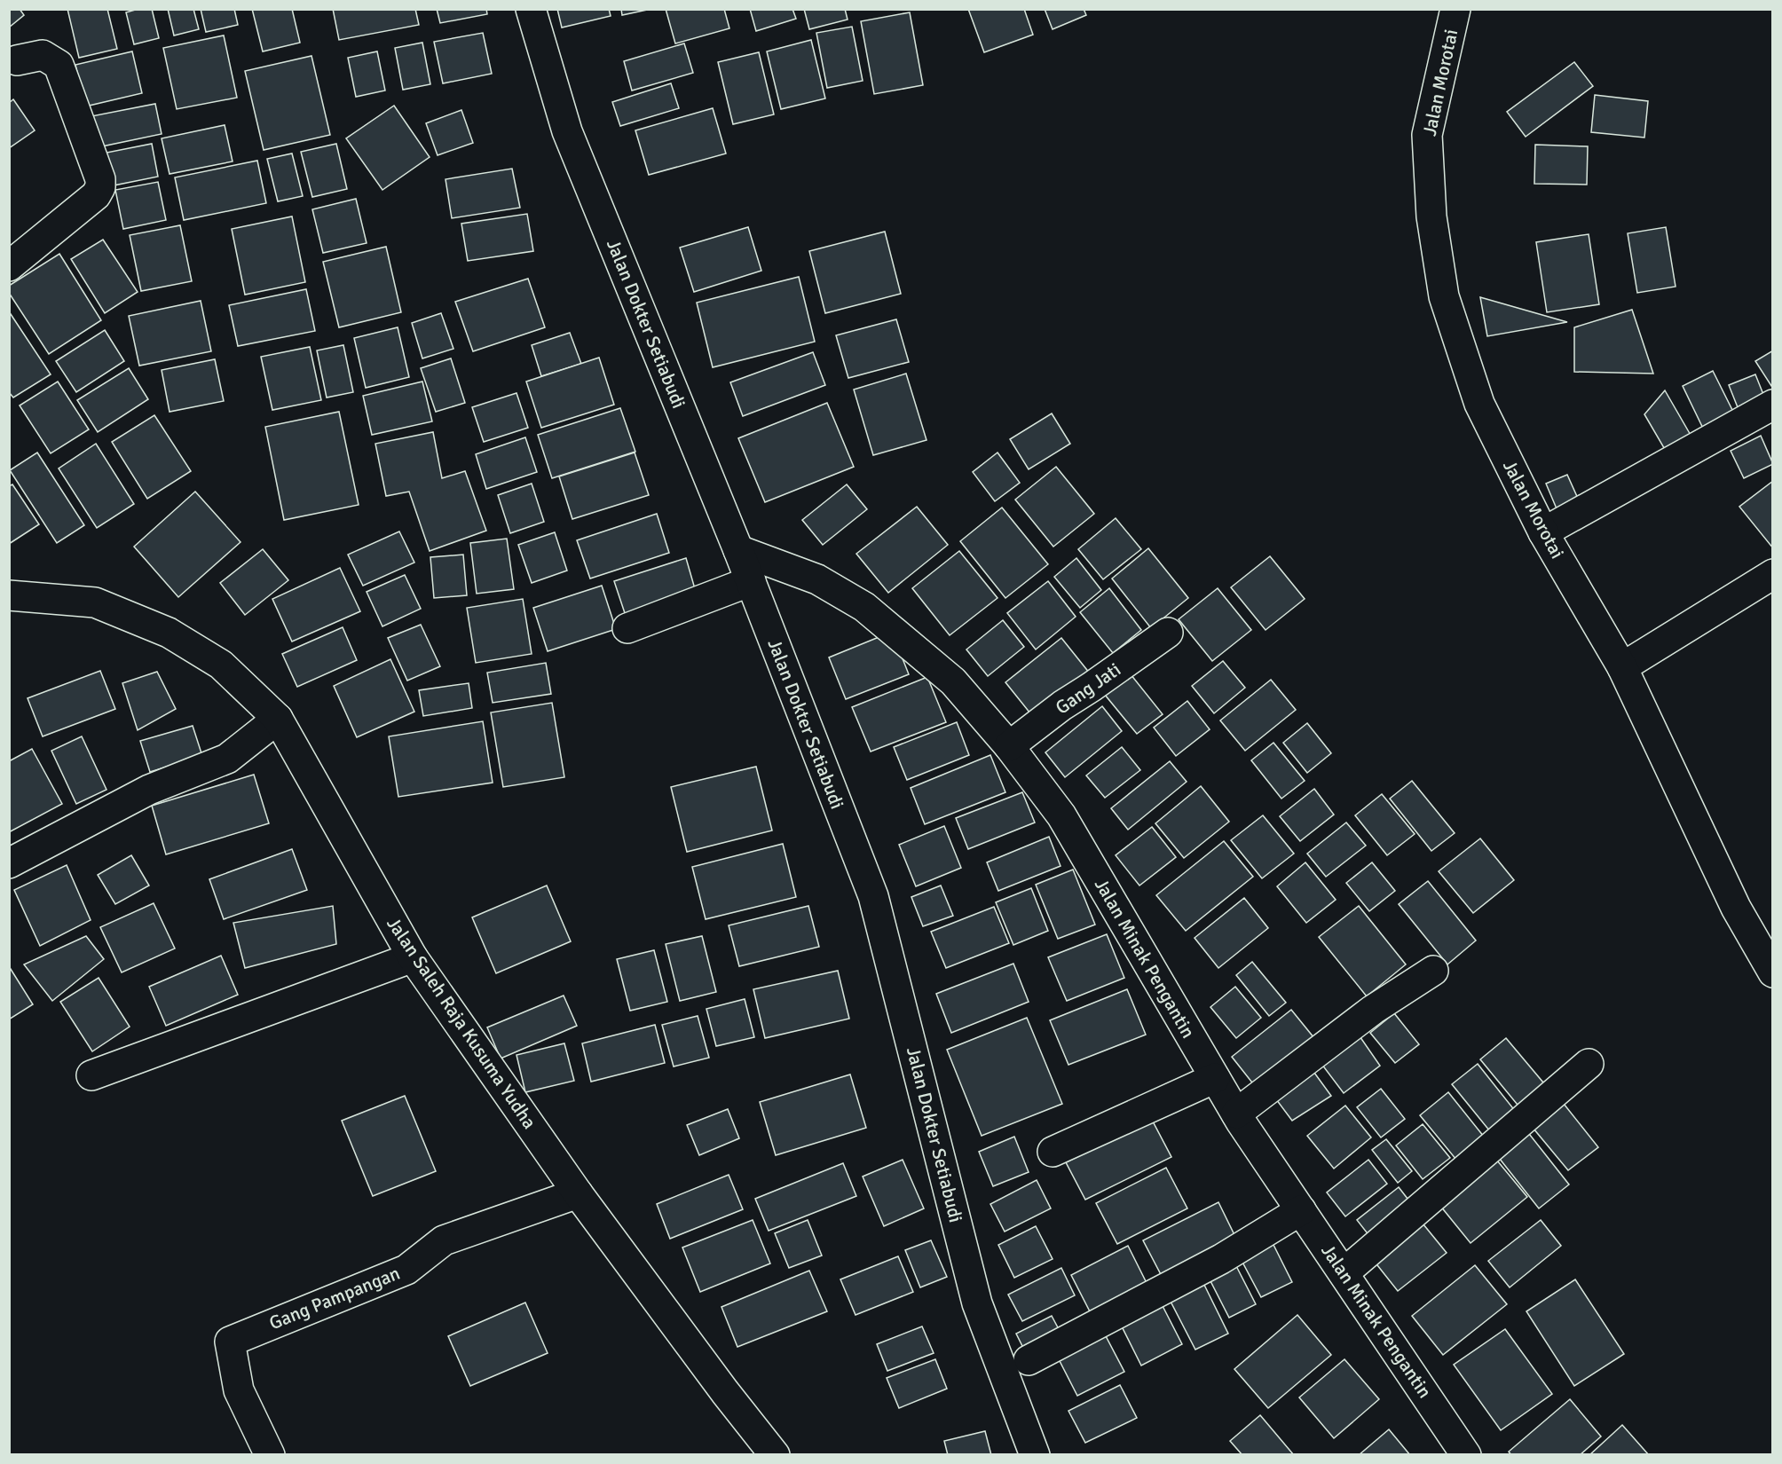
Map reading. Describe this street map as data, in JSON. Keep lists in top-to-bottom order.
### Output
{
  "streets": {
    "street": [
      "Jalan Morotai",
      "Jalan Dokter Setiabudi",
      "Gang Jati",
      "Jalan Minak Pengantin",
      "Jalan Saleh Raja Kusuma Yudha",
      "Gang Pampangan"
    ]
  },
  "crossings": [
    ["Jalan Dokter Setiabudi", "Jalan Minak Pengantin"],
    ["Gang Jati", "Jalan Minak Pengantin"],
    ["Jalan Saleh Raja Kusuma Yudha", "Gang Pampangan"]
  ]
}
